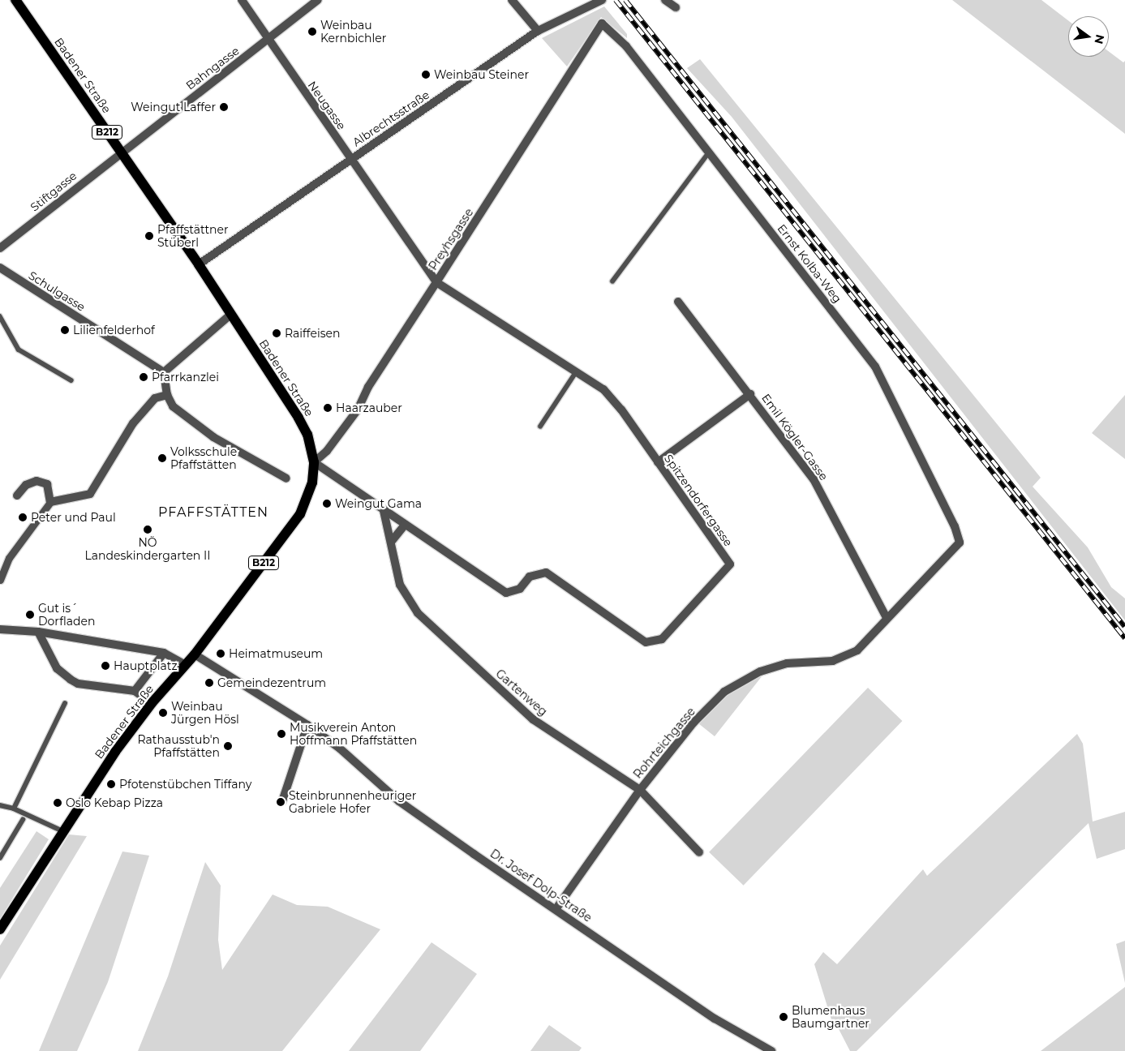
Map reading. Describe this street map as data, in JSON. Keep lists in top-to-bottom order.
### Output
{
  "streets": {
    "main road": ["Badener Straße", "B212"],
    "street": [
      "Bahngasse",
      "Neugasse",
      "Albrechtsstraße",
      "Stiftgasse",
      "Preyhsgasse",
      "Ernst Kolba-Weg",
      "Schulgasse",
      "Emil Kögler-Gasse",
      "Spitzendorfergasse",
      "Gartenweg",
      "Rohrteichgasse",
      "Dr. Josef Dolp-Straße"
    ]
  },
  "crossings": [
    ["Bahngasse", "Badener Straße"],
    ["Bahngasse", "Neugasse"],
    ["Bahngasse", "Stiftgasse"],
    ["Badener Straße", "Albrechtsstraße"],
    ["Badener Straße", "B212"],
    ["Badener Straße", "Stiftgasse"],
    ["Badener Straße", "Preyhsgasse"],
    ["Badener Straße", "Spitzendorfergasse"],
    ["Badener Straße", "Dr. Josef Dolp-Straße"],
    ["Neugasse", "Albrechtsstraße"],
    ["Neugasse", "Preyhsgasse"],
    ["Neugasse", "Spitzendorfergasse"],
    ["Preyhsgasse", "Ernst Kolba-Weg"],
    ["Preyhsgasse", "Spitzendorfergasse"],
    ["Ernst Kolba-Weg", "Rohrteichgasse"],
    ["Emil Kögler-Gasse", "Rohrteichgasse"],
    ["Spitzendorfergasse", "Gartenweg"],
    ["Gartenweg", "Rohrteichgasse"],
    ["Rohrteichgasse", "Dr. Josef Dolp-Straße"]
  ],
  "districts": ["PFAFFSTÄTTEN"],
  "places": [
    "Weinbau Kernbichler",
    "Weinbau Steiner",
    "Weingut Laffer",
    "Pfaffstättner Stüberl",
    "Lilienfelderhof",
    "Raiffeisen",
    "Pfarrkanzlei",
    "Haarzauber",
    "Volksschule Pfaffstätten",
    "Weingut Gama",
    "Peter und Paul",
    "NÖ Landeskindergarten II",
    "Gut is´ Dorfladen",
    "Heimatmuseum",
    "Hauptplatz",
    "Gemeindezentrum",
    "Weinbau Jürgen Hösl",
    "Musikverein Anton Hoffmann Pfaffstätten",
    "Rathausstub'n Pfaffstätten",
    "Pfotenstübchen Tiffany",
    "Steinbrunnenheuriger Gabriele Hofer",
    "Oslo Kebap Pizza",
    "Blumenhaus Baumgartner"
  ],
  "north": "right"
}
